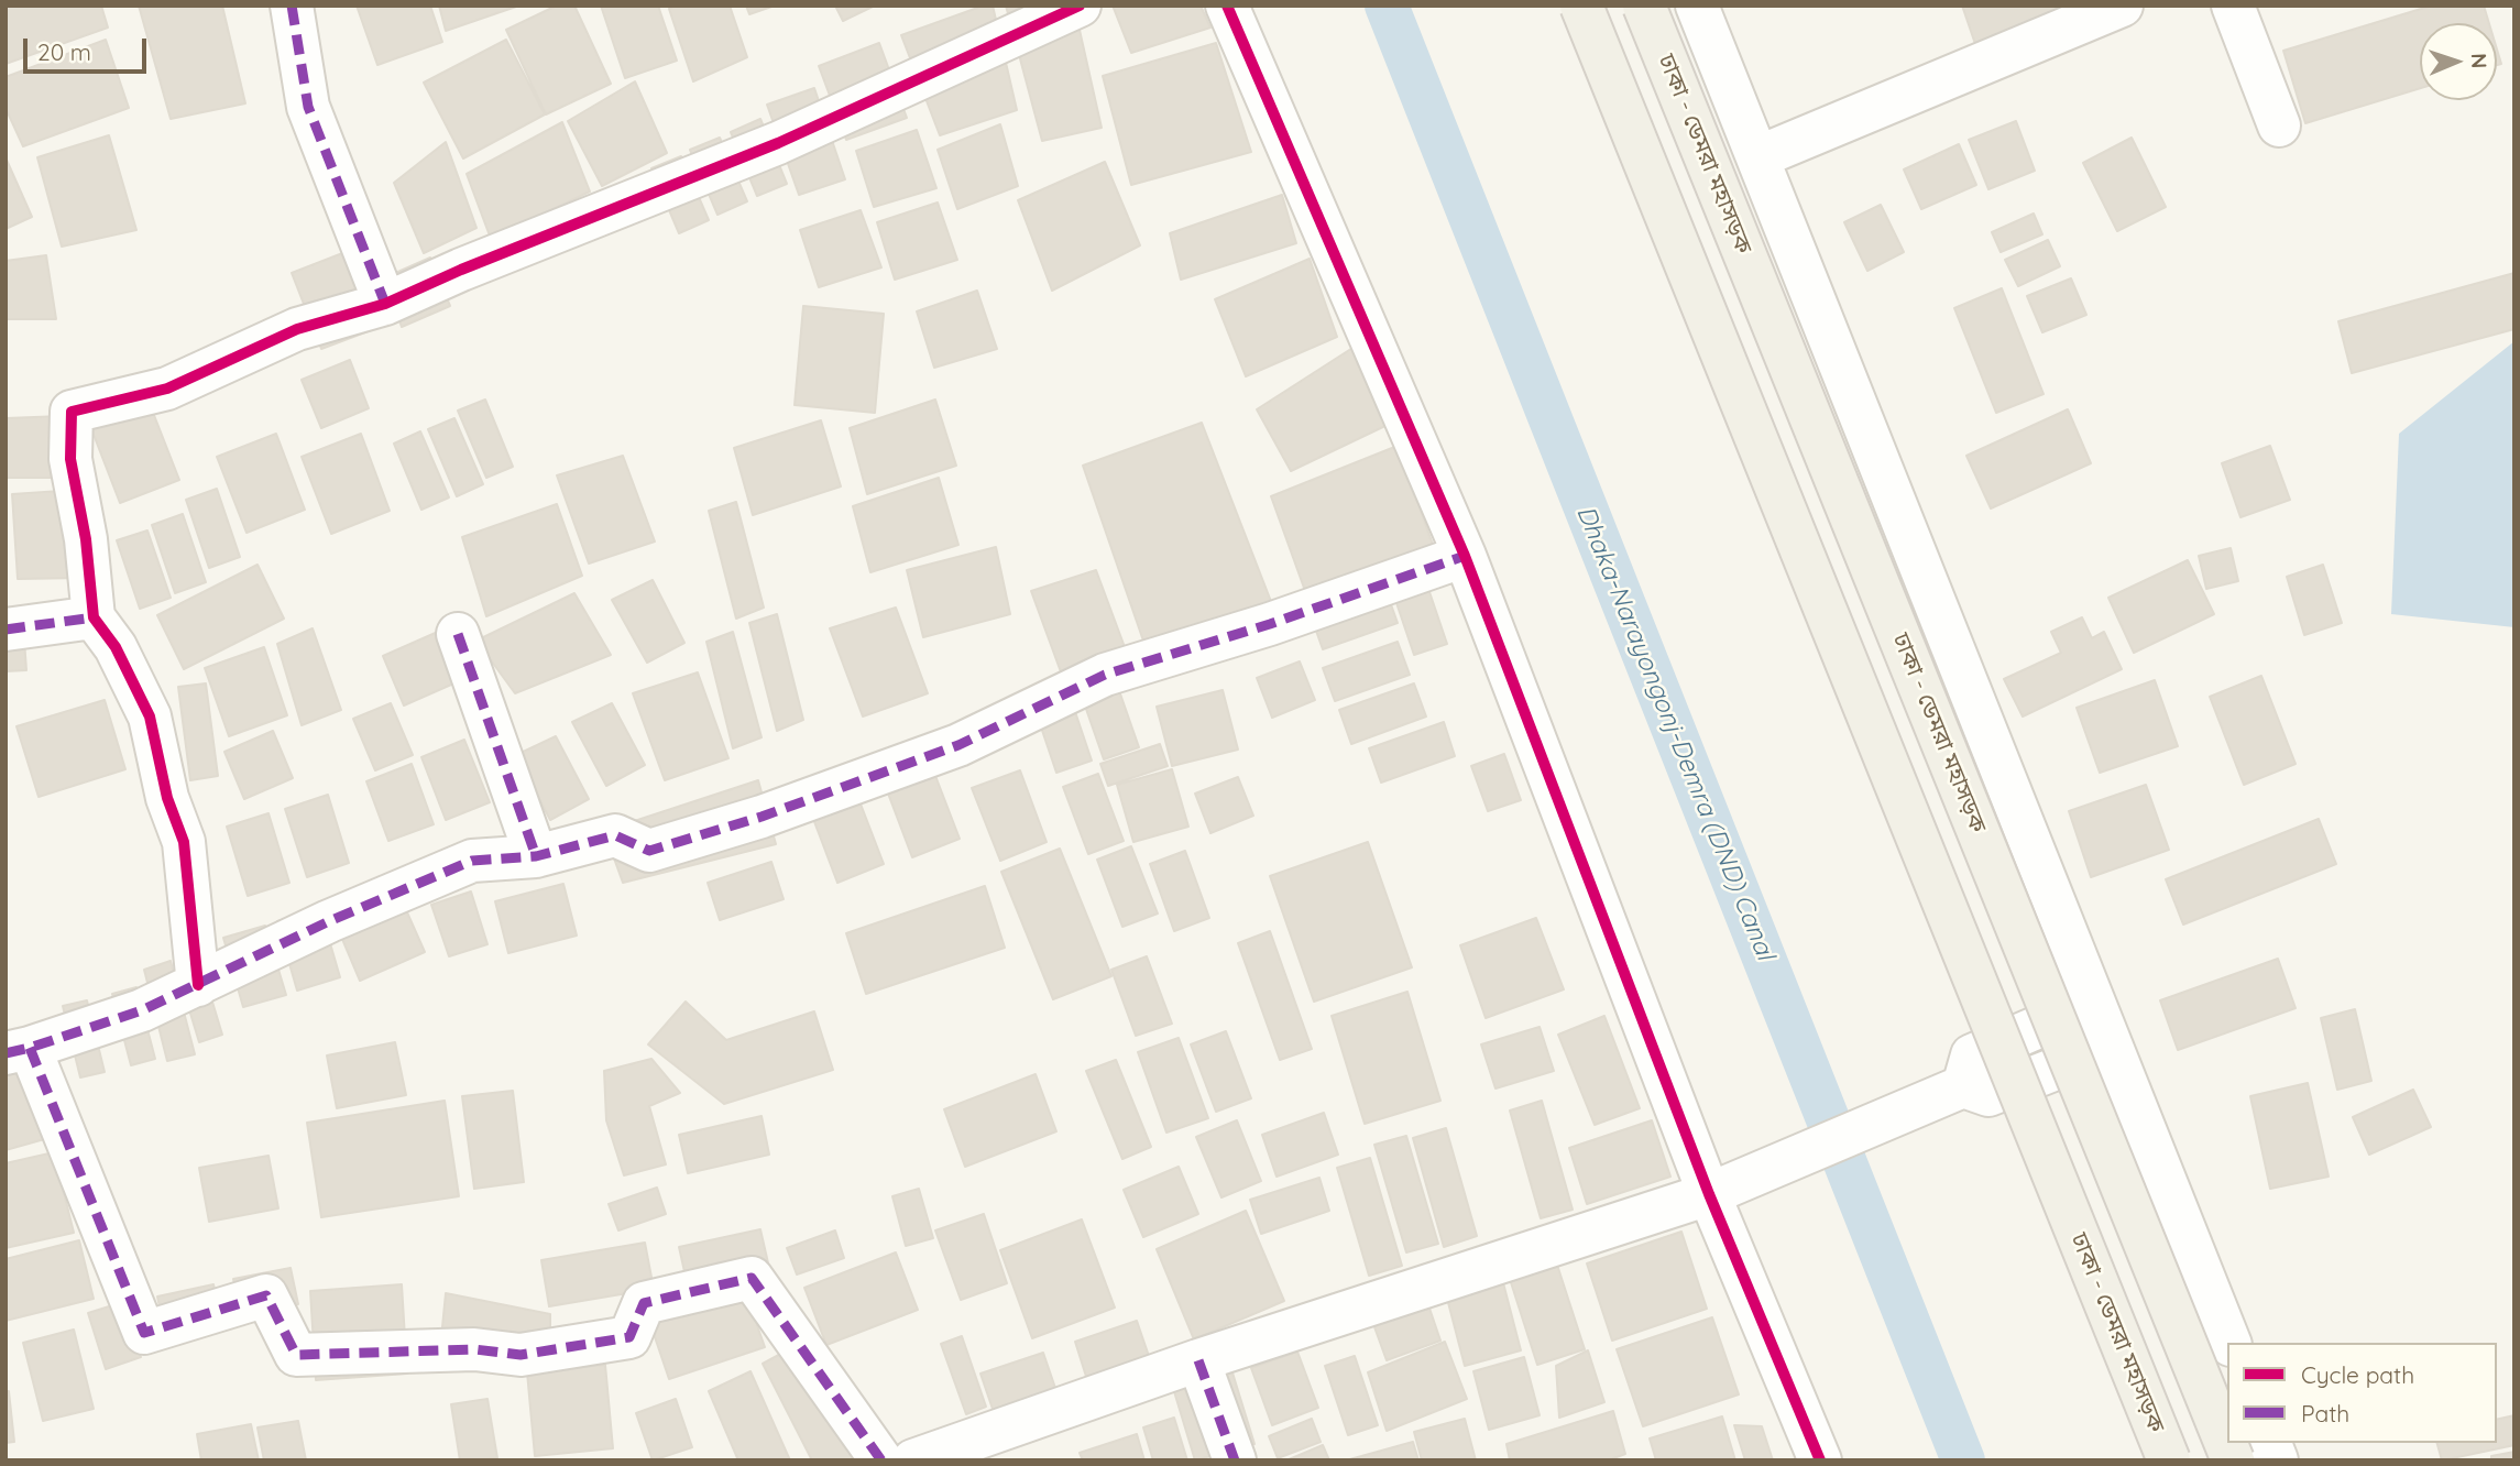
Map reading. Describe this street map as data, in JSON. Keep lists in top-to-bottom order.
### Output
{
  "streets": {
    "main road": ["ঢাকা - ডেমরা মহাসড়ক"]
  },
  "water": ["Dhaka-Narayongonj-Demra (DND) Canal"],
  "legend": ["Cycle path", "Path"],
  "scale_bar": "20 m",
  "north": "right"
}
